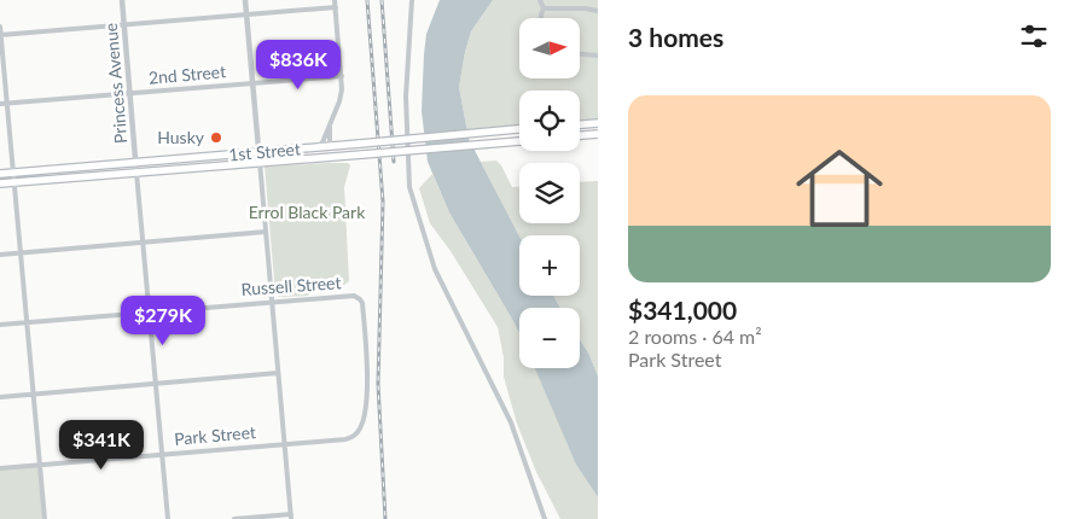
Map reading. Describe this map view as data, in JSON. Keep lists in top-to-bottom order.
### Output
{
  "streets": {
    "main road": ["1st Street"],
    "street": [
      "2nd Street",
      "Princess Avenue",
      "Russell Street",
      "Park Street"
    ]
  },
  "crossings": [
    ["2nd Street", "Princess Avenue"],
    ["Princess Avenue", "1st Street"],
    ["Russell Street", "Park Street"]
  ],
  "parks": ["Errol Black Park"],
  "places": ["Husky"],
  "north": "right",
  "page": {
    "heading": "3 homes",
    "map_buttons": ["+", "−"],
    "price": ["$836K", "$279K", "$341K"],
    "list": [
      {
        "name": "$341,000",
        "note": "2 rooms · 64 m² · Park Street"
      }
    ]
  }
}
